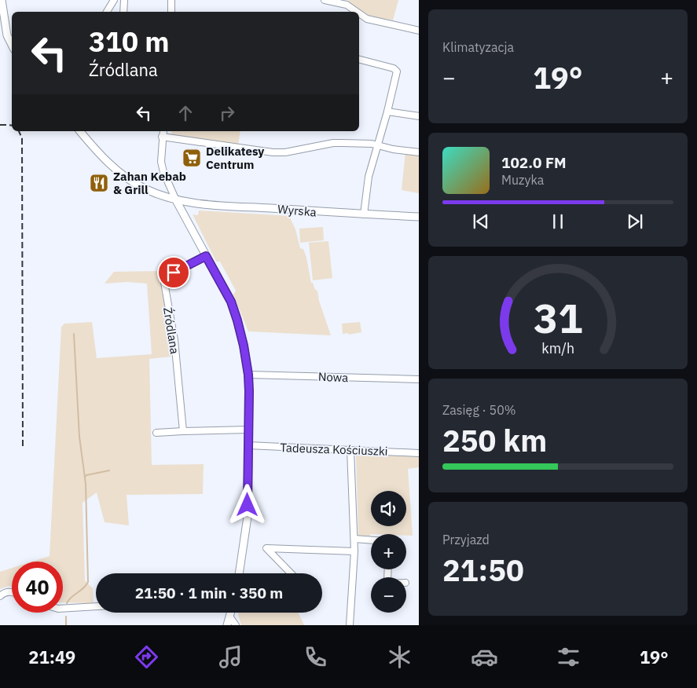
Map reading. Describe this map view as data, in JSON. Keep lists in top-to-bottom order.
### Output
{
  "streets": {
    "street": [
      "Wyrska",
      "Źródlana",
      "Nowa",
      "Tadeusza Kościuszki"
    ]
  },
  "places": {
    "supermarket": ["Delikatesy Centrum"],
    "restaurant": ["Zahan Kebab & Grill"]
  },
  "page": {
    "tile": [
      "Klimatyzacja",
      ["Zasięg · 50%", "250 km"],
      ["Przyjazd", "21:50"]
    ],
    "turn": ["310 m", "Źródlana"],
    "heat": ["−", "19°", "+"],
    "song": ["102.0 FM", "Muzyka"],
    "map_buttons": ["+", "−"],
    "limit": "40",
    "trip": "21:50 · 1 min · 350 m",
    "tabs": ["21:49", "19°"],
    "gauge": ["31", "km/h"]
  }
}
